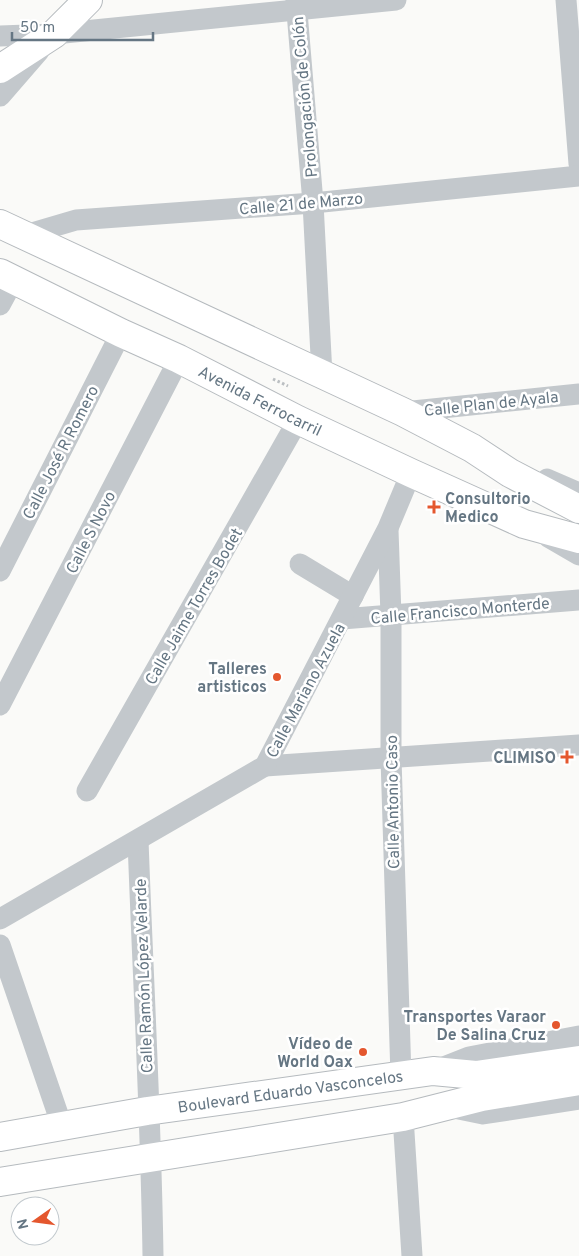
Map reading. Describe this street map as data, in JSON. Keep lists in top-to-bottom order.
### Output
{
  "streets": {
    "main road": ["Avenida Ferrocarril", "Boulevard Eduardo Vasconcelos"],
    "street": [
      "Prolongación de Colón",
      "Calle 21 de Marzo",
      "Calle Plan de Ayala",
      "Calle José R Romero",
      "Calle S Novo",
      "Calle Jaime Torres Bodet",
      "Calle Francisco Monterde",
      "Calle Mariano Azuela",
      "Calle Antonio Caso",
      "Calle Ramón López Velarde"
    ]
  },
  "crossings": [
    ["Prolongación de Colón", "Calle 21 de Marzo"],
    ["Avenida Ferrocarril", "Calle José R Romero"],
    ["Avenida Ferrocarril", "Calle S Novo"],
    ["Avenida Ferrocarril", "Calle Jaime Torres Bodet"],
    ["Avenida Ferrocarril", "Calle Mariano Azuela"],
    ["Calle Francisco Monterde", "Calle Mariano Azuela"],
    ["Calle Francisco Monterde", "Calle Antonio Caso"],
    ["Calle Mariano Azuela", "Calle Antonio Caso"],
    ["Calle Mariano Azuela", "Calle Ramón López Velarde"],
    ["Calle Antonio Caso", "Boulevard Eduardo Vasconcelos"],
    ["Calle Ramón López Velarde", "Boulevard Eduardo Vasconcelos"]
  ],
  "places": {
    "health": ["Consultorio Medico", "CLIMISO"],
    "other": ["Talleres artisticos", "Transportes Varaor De Salina Cruz", "Vídeo de World Oax"]
  },
  "scale_bar": "50 m",
  "north": "left"
}
